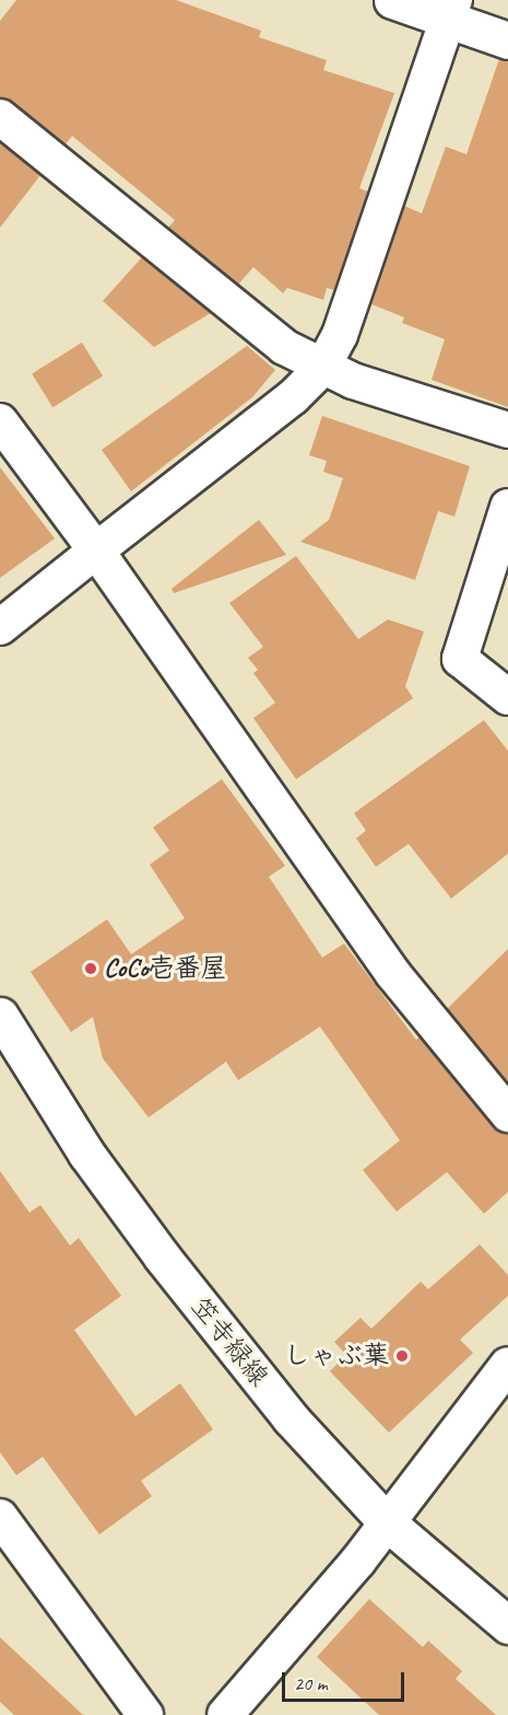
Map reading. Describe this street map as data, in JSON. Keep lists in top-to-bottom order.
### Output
{
  "streets": {
    "street": ["笠寺緑線"]
  },
  "places": ["CoCo壱番屋", "しゃぶ葉"],
  "scale_bar": "20 m"
}
